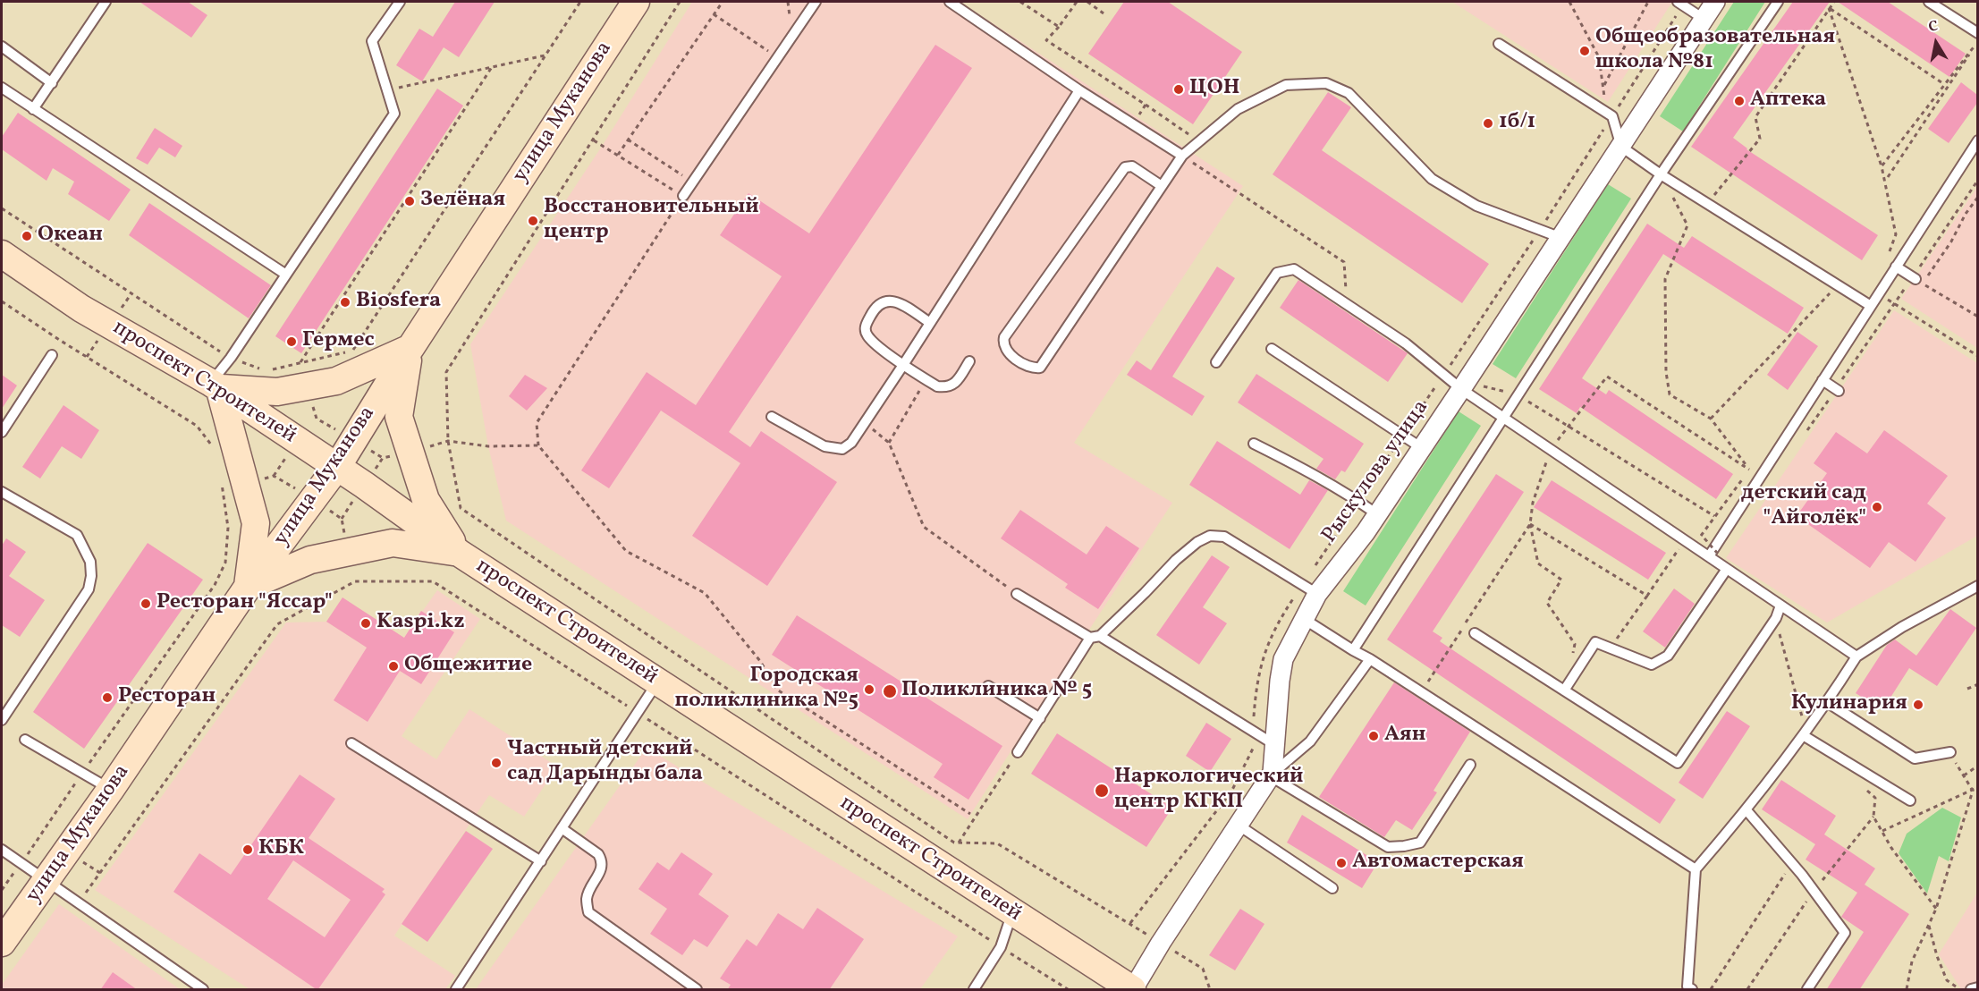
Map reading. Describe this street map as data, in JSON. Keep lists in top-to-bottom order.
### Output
{
  "streets": {
    "main road": ["улица Муканова", "проспект Строителей"],
    "street": ["Рыскулова улица"]
  },
  "crossings": [
    ["улица Муканова", "проспект Строителей"],
    ["проспект Строителей", "Рыскулова улица"]
  ],
  "places": [
    "Общеобразовательная школа №81",
    "ЦОН",
    "Аптека",
    "1б/1",
    "Зелёная",
    "Восстановительный центр",
    "Океан",
    "Biosfera",
    "Гермес",
    "детский сад \"Айголёк\"",
    "Ресторан \"Яссар\"",
    "Kaspi.kz",
    "Общежитие",
    "Городская поликлиника №5",
    "Поликлиника № 5",
    "Ресторан",
    "Кулинария",
    "Аян",
    "Частный детский сад Дарынды бала",
    "Наркологический центр КГКП",
    "КБК",
    "Автомастерская"
  ],
  "north": "top"
}
